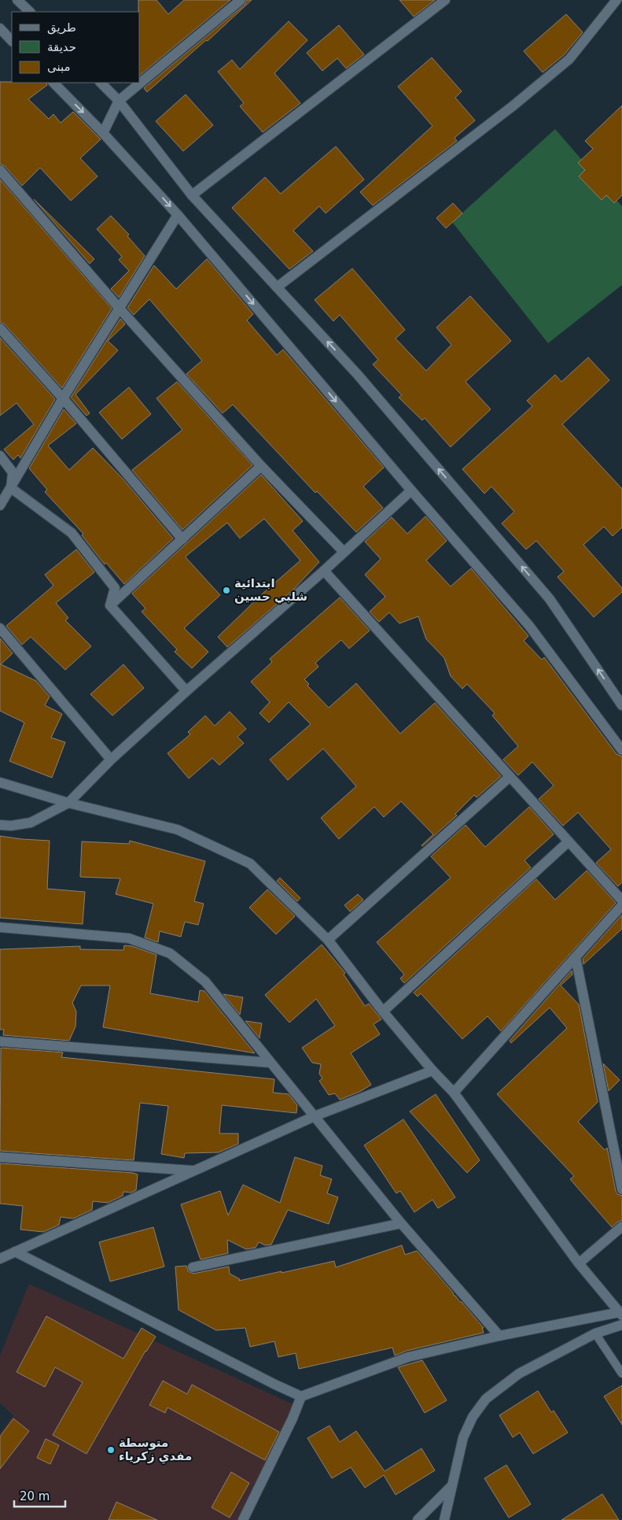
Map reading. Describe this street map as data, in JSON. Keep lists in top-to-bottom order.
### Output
{
  "places": ["ابتدائية شلبي حسين", "متوسطة مفدي زكرياء"],
  "legend": ["طريق", "حديقة", "مبنى"],
  "scale_bar": "20 m"
}
